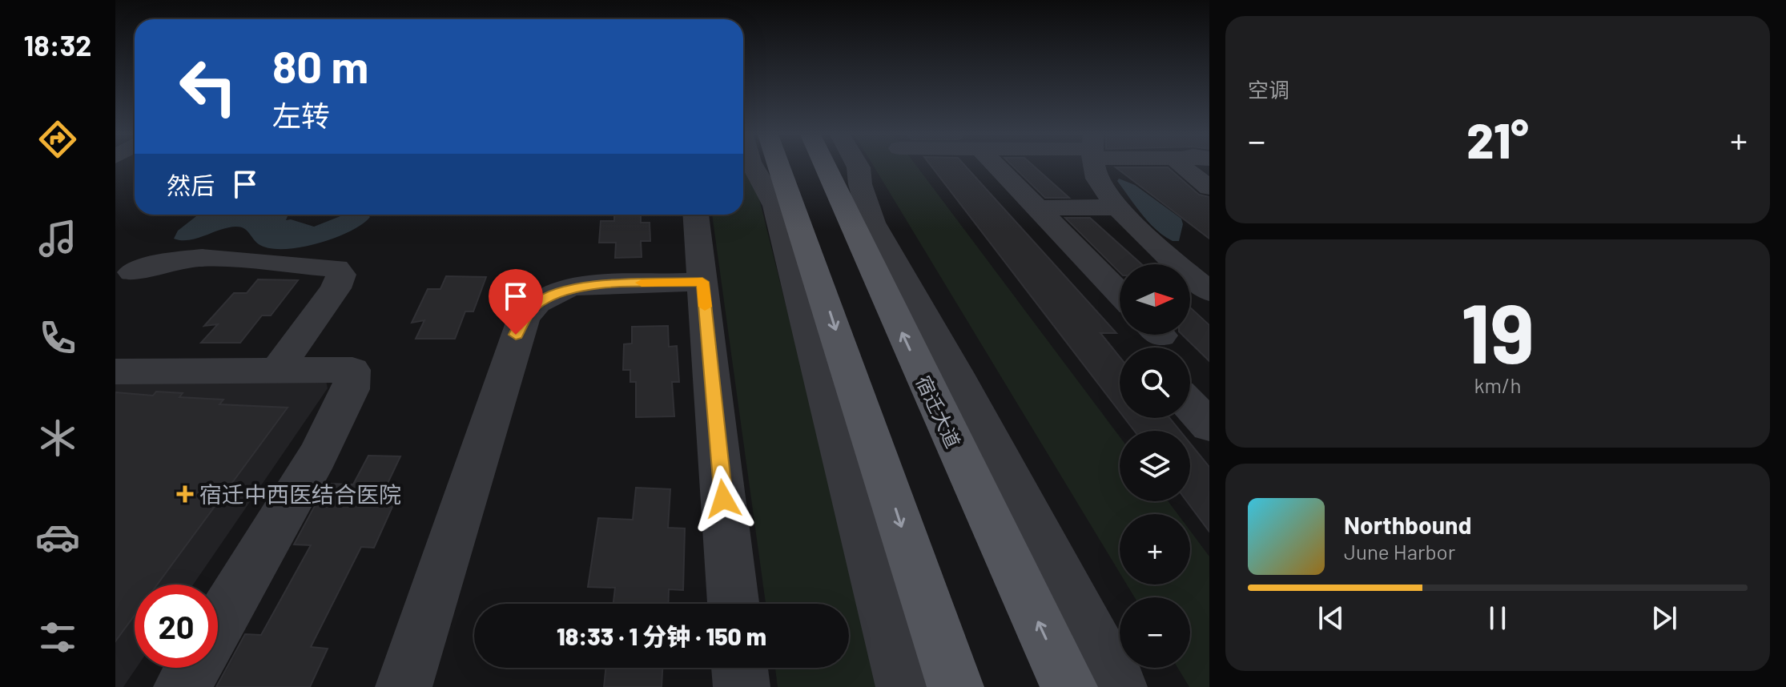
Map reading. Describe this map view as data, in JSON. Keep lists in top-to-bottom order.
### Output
{
  "streets": {
    "main road": ["宿迁大道"]
  },
  "places": {
    "health": ["宿迁中西医结合医院"]
  },
  "north": "right",
  "page": {
    "tabs": "18:32",
    "tile": [
      "空调",
      ["19", "km/h"]
    ],
    "turn": ["80 m", "左转"],
    "heat": ["−", "21°", "+"],
    "then": "然后",
    "map_buttons": ["+", "−"],
    "song": ["Northbound", "June Harbor"],
    "limit": "20",
    "trip": "18:33 · 1 分钟 · 150 m"
  }
}
